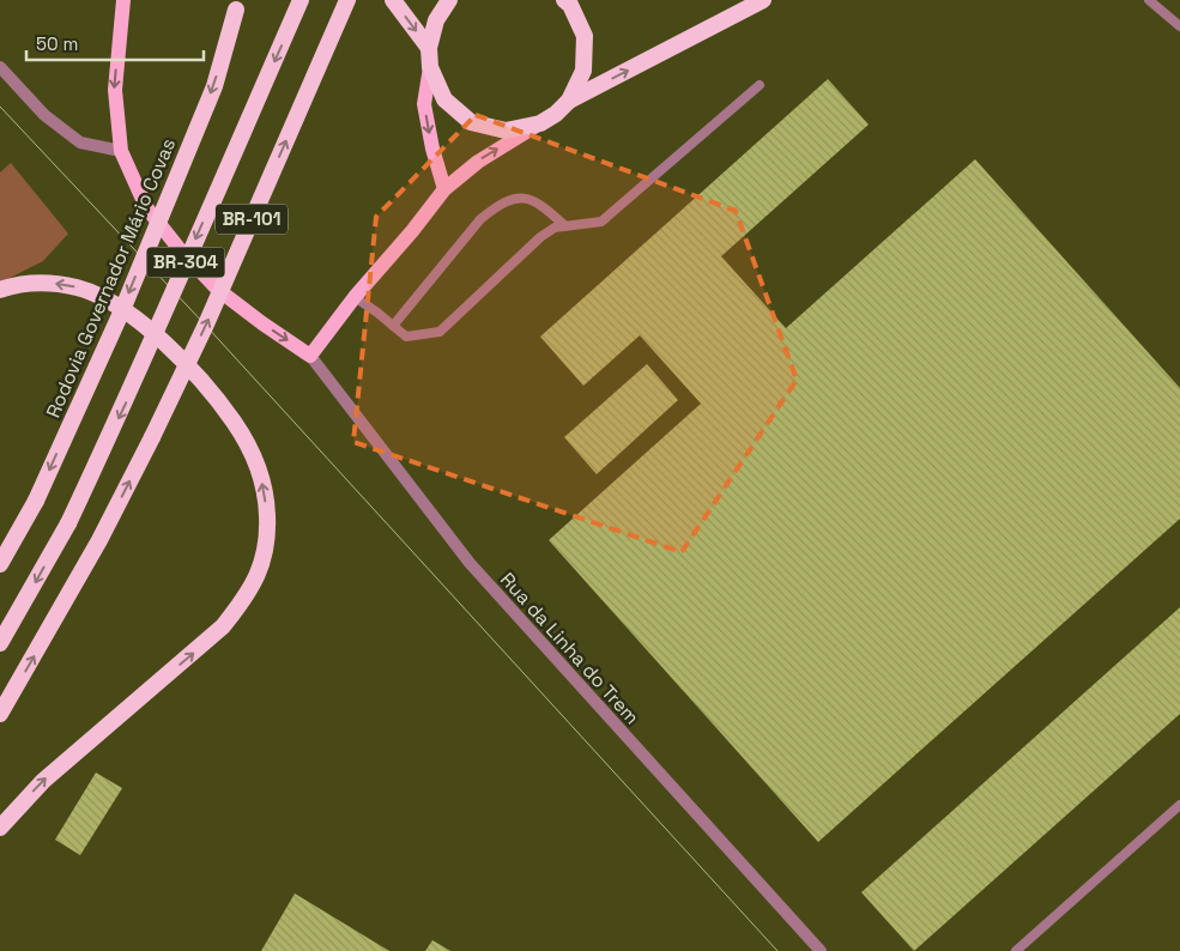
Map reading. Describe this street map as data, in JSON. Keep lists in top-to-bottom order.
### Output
{
  "streets": {
    "highway": ["BR-101", "BR-304", "Rodovia Governador Mário Covas"],
    "street": ["Rua da Linha do Trem"]
  },
  "scale_bar": "50 m"
}
